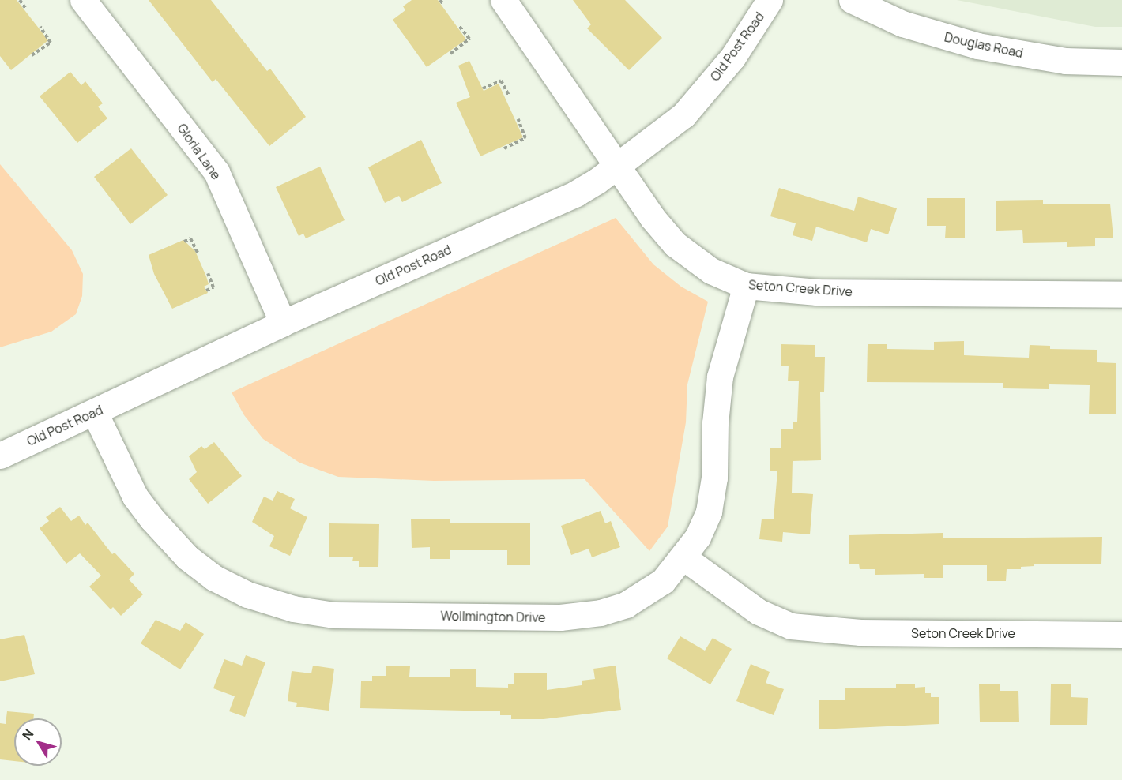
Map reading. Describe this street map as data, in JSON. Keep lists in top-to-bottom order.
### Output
{
  "streets": {
    "street": [
      "Douglas Road",
      "Old Post Road",
      "Gloria Lane",
      "Seton Creek Drive",
      "Wollmington Drive"
    ]
  },
  "crossings": [
    ["Old Post Road", "Gloria Lane"],
    ["Old Post Road", "Seton Creek Drive"],
    ["Old Post Road", "Wollmington Drive"],
    ["Seton Creek Drive", "Wollmington Drive"]
  ],
  "north": "top left"
}
